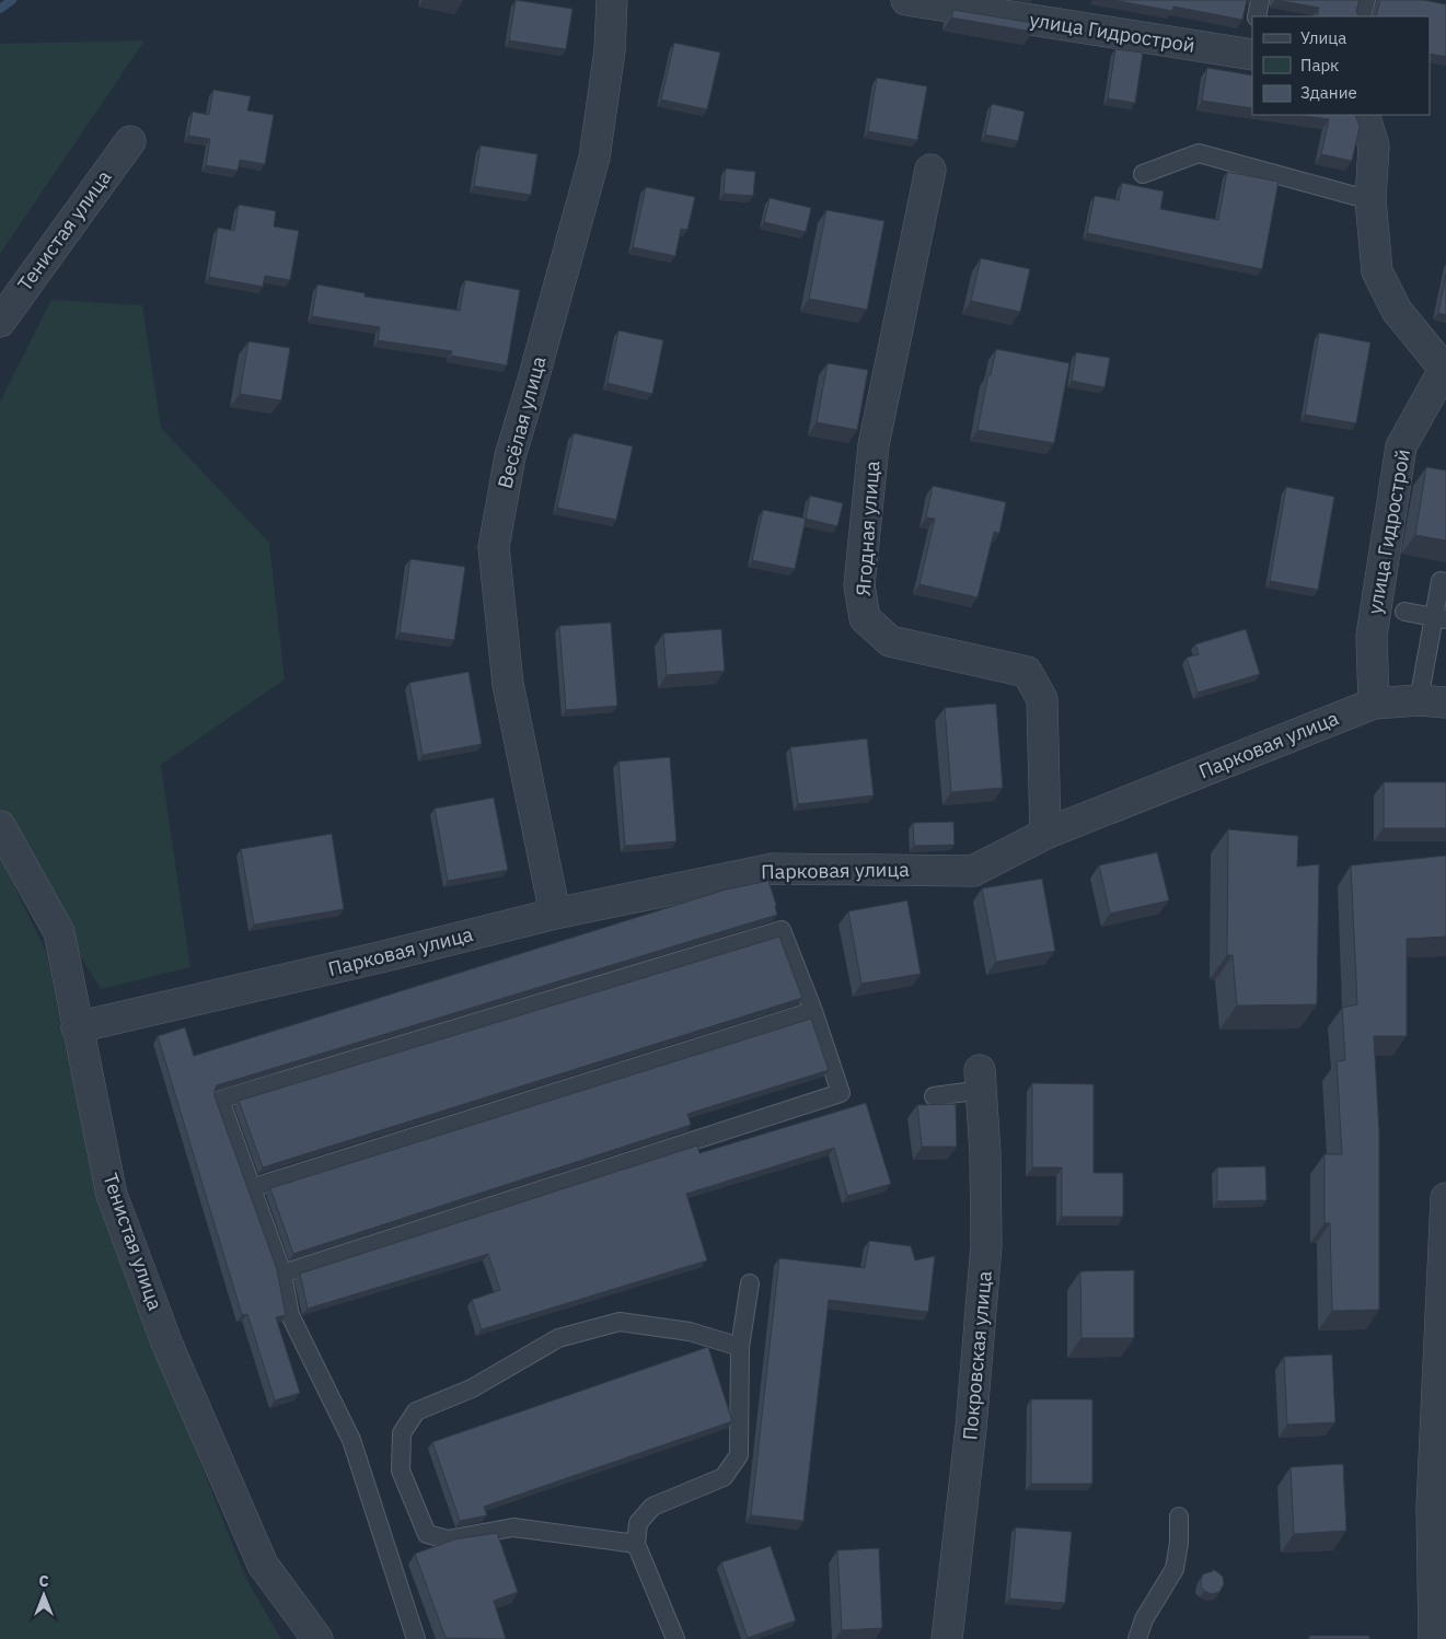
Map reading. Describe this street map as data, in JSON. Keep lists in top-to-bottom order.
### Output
{
  "streets": {
    "street": [
      "улица Гидрострой",
      "Тенистая улица",
      "Весёлая улица",
      "Ягодная улица",
      "Парковая улица",
      "Покровская улица"
    ]
  },
  "crossings": [
    ["улица Гидрострой", "Парковая улица"],
    ["Тенистая улица", "Парковая улица"],
    ["Весёлая улица", "Парковая улица"],
    ["Ягодная улица", "Парковая улица"]
  ],
  "legend": ["Улица", "Парк", "Здание"],
  "north": "top"
}
